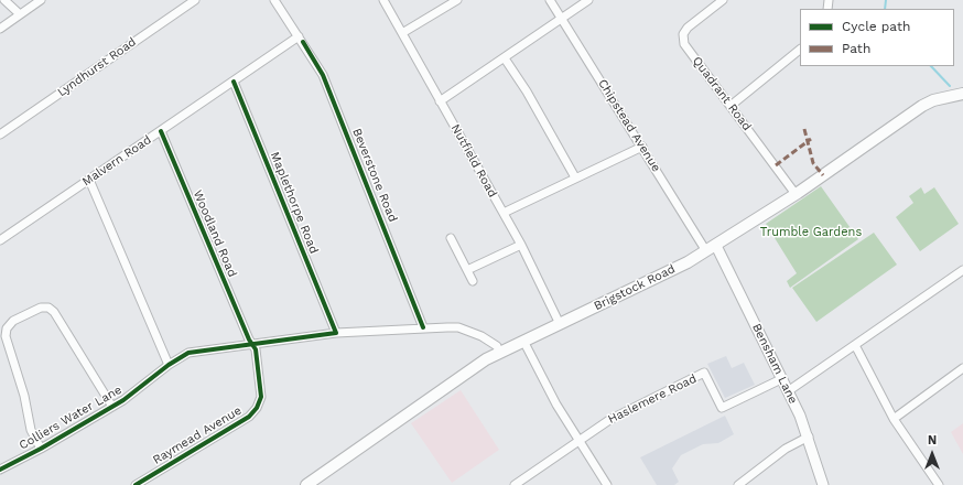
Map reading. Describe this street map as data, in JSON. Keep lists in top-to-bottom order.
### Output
{
  "streets": {
    "main road": ["Brigstock Road"],
    "street": [
      "Lyndhurst Road",
      "Quadrant Road",
      "Chipstead Avenue",
      "Malvern Road",
      "Nutfield Road",
      "Beverstone Road",
      "Maplethorpe Road",
      "Woodland Road",
      "Bensham Lane",
      "Haslemere Road",
      "Colliers Water Lane",
      "Raymead Avenue"
    ]
  },
  "crossings": [
    ["Quadrant Road", "Brigstock Road"],
    ["Chipstead Avenue", "Brigstock Road"],
    ["Chipstead Avenue", "Bensham Lane"],
    ["Malvern Road", "Beverstone Road"],
    ["Malvern Road", "Maplethorpe Road"],
    ["Malvern Road", "Woodland Road"],
    ["Nutfield Road", "Brigstock Road"],
    ["Beverstone Road", "Colliers Water Lane"],
    ["Maplethorpe Road", "Colliers Water Lane"],
    ["Woodland Road", "Colliers Water Lane"],
    ["Woodland Road", "Raymead Avenue"],
    ["Brigstock Road", "Bensham Lane"],
    ["Brigstock Road", "Colliers Water Lane"],
    ["Bensham Lane", "Haslemere Road"],
    ["Colliers Water Lane", "Raymead Avenue"]
  ],
  "parks": ["Trumble Gardens"],
  "legend": ["Cycle path", "Path"],
  "north": "top"
}
